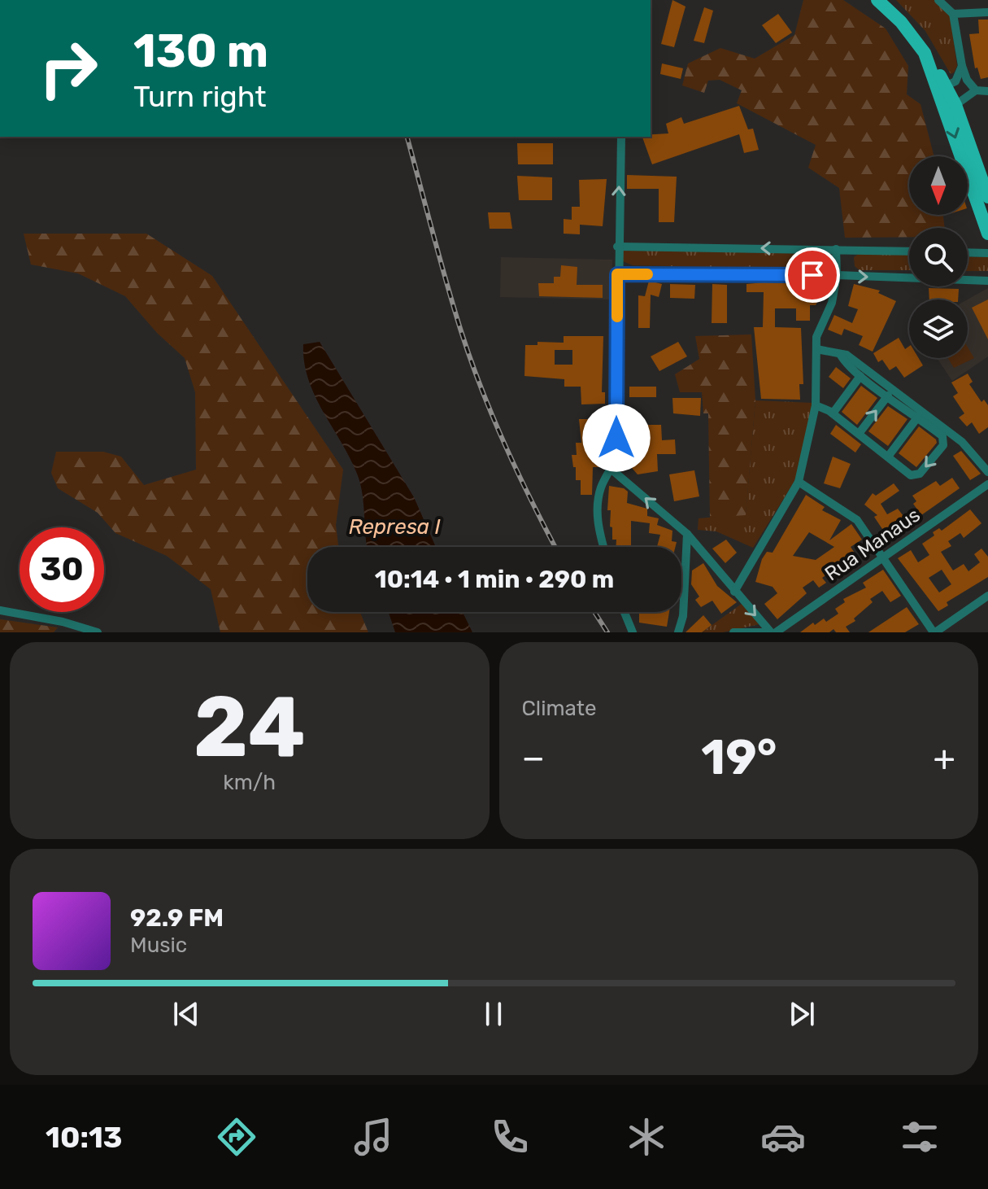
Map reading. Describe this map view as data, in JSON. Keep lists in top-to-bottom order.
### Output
{
  "streets": {
    "street": ["Rua Manaus"]
  },
  "water": ["Represa I"],
  "north": "bottom",
  "page": {
    "turn": ["130 m", "Turn right"],
    "limit": "30",
    "trip": "10:14 · 1 min · 290 m",
    "tile": [
      ["24", "km/h"],
      "Climate"
    ],
    "heat": ["−", "19°", "+"],
    "song": ["92.9 FM", "Music"],
    "tabs": "10:13"
  }
}
